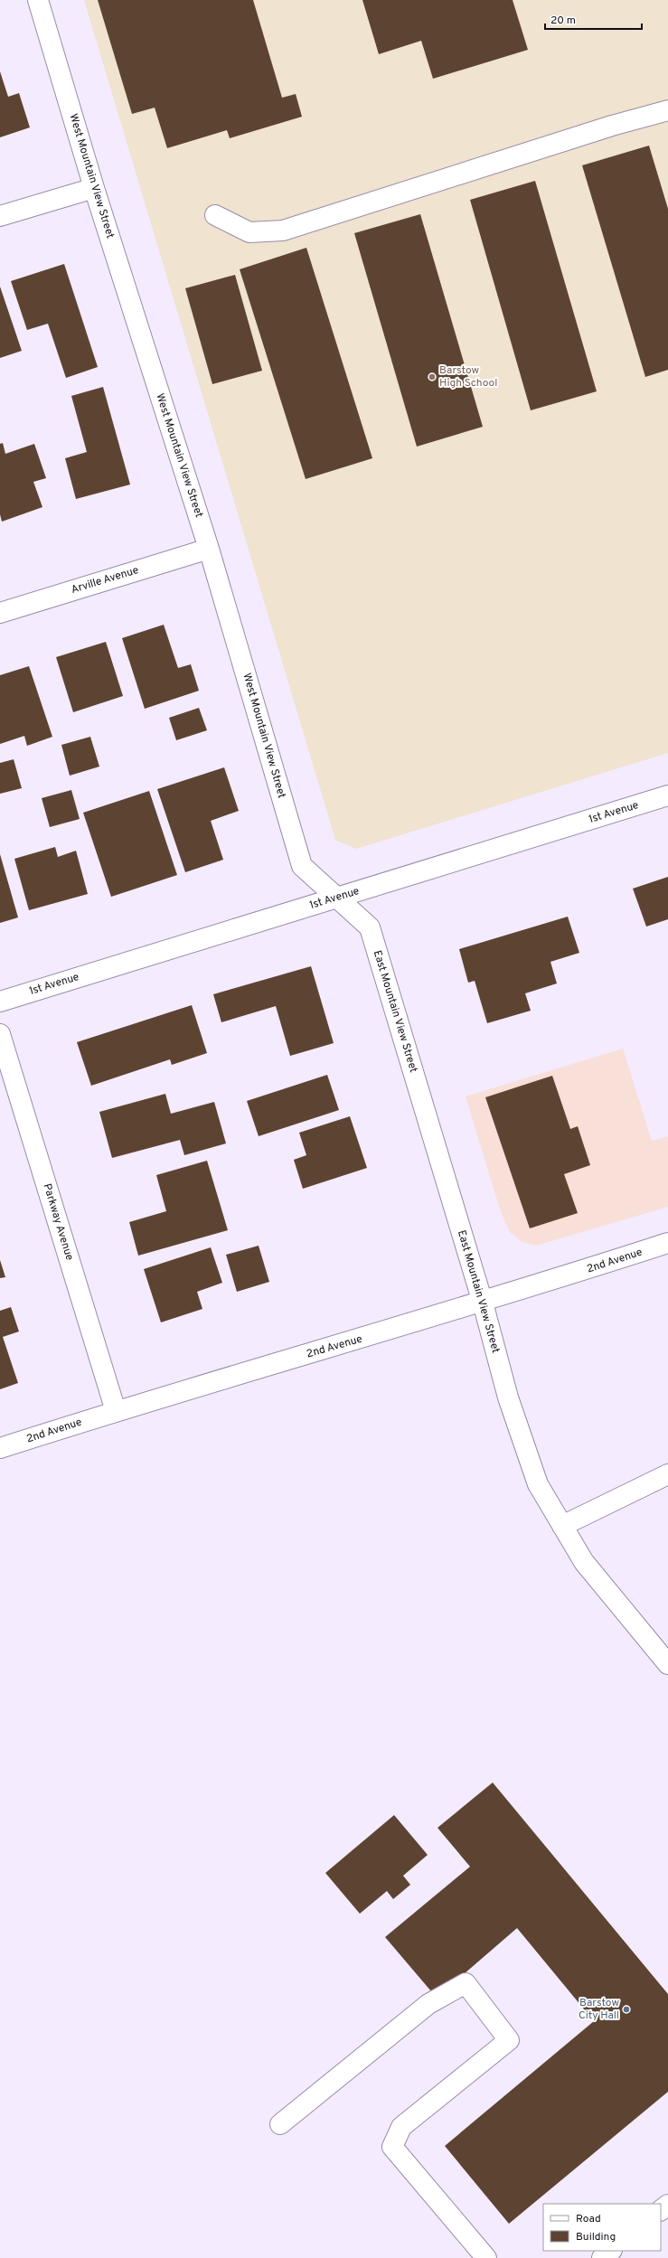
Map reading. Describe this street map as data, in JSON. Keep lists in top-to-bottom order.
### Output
{
  "streets": {
    "street": [
      "West Mountain View Street",
      "Arville Avenue",
      "1st Avenue",
      "East Mountain View Street",
      "Parkway Avenue",
      "2nd Avenue"
    ]
  },
  "crossings": [
    ["West Mountain View Street", "Arville Avenue"],
    ["West Mountain View Street", "1st Avenue"],
    ["West Mountain View Street", "East Mountain View Street"],
    ["1st Avenue", "East Mountain View Street"],
    ["East Mountain View Street", "2nd Avenue"],
    ["Parkway Avenue", "2nd Avenue"]
  ],
  "places": ["Barstow High School", "Barstow City Hall"],
  "legend": ["Road", "Building"],
  "scale_bar": "20 m"
}
